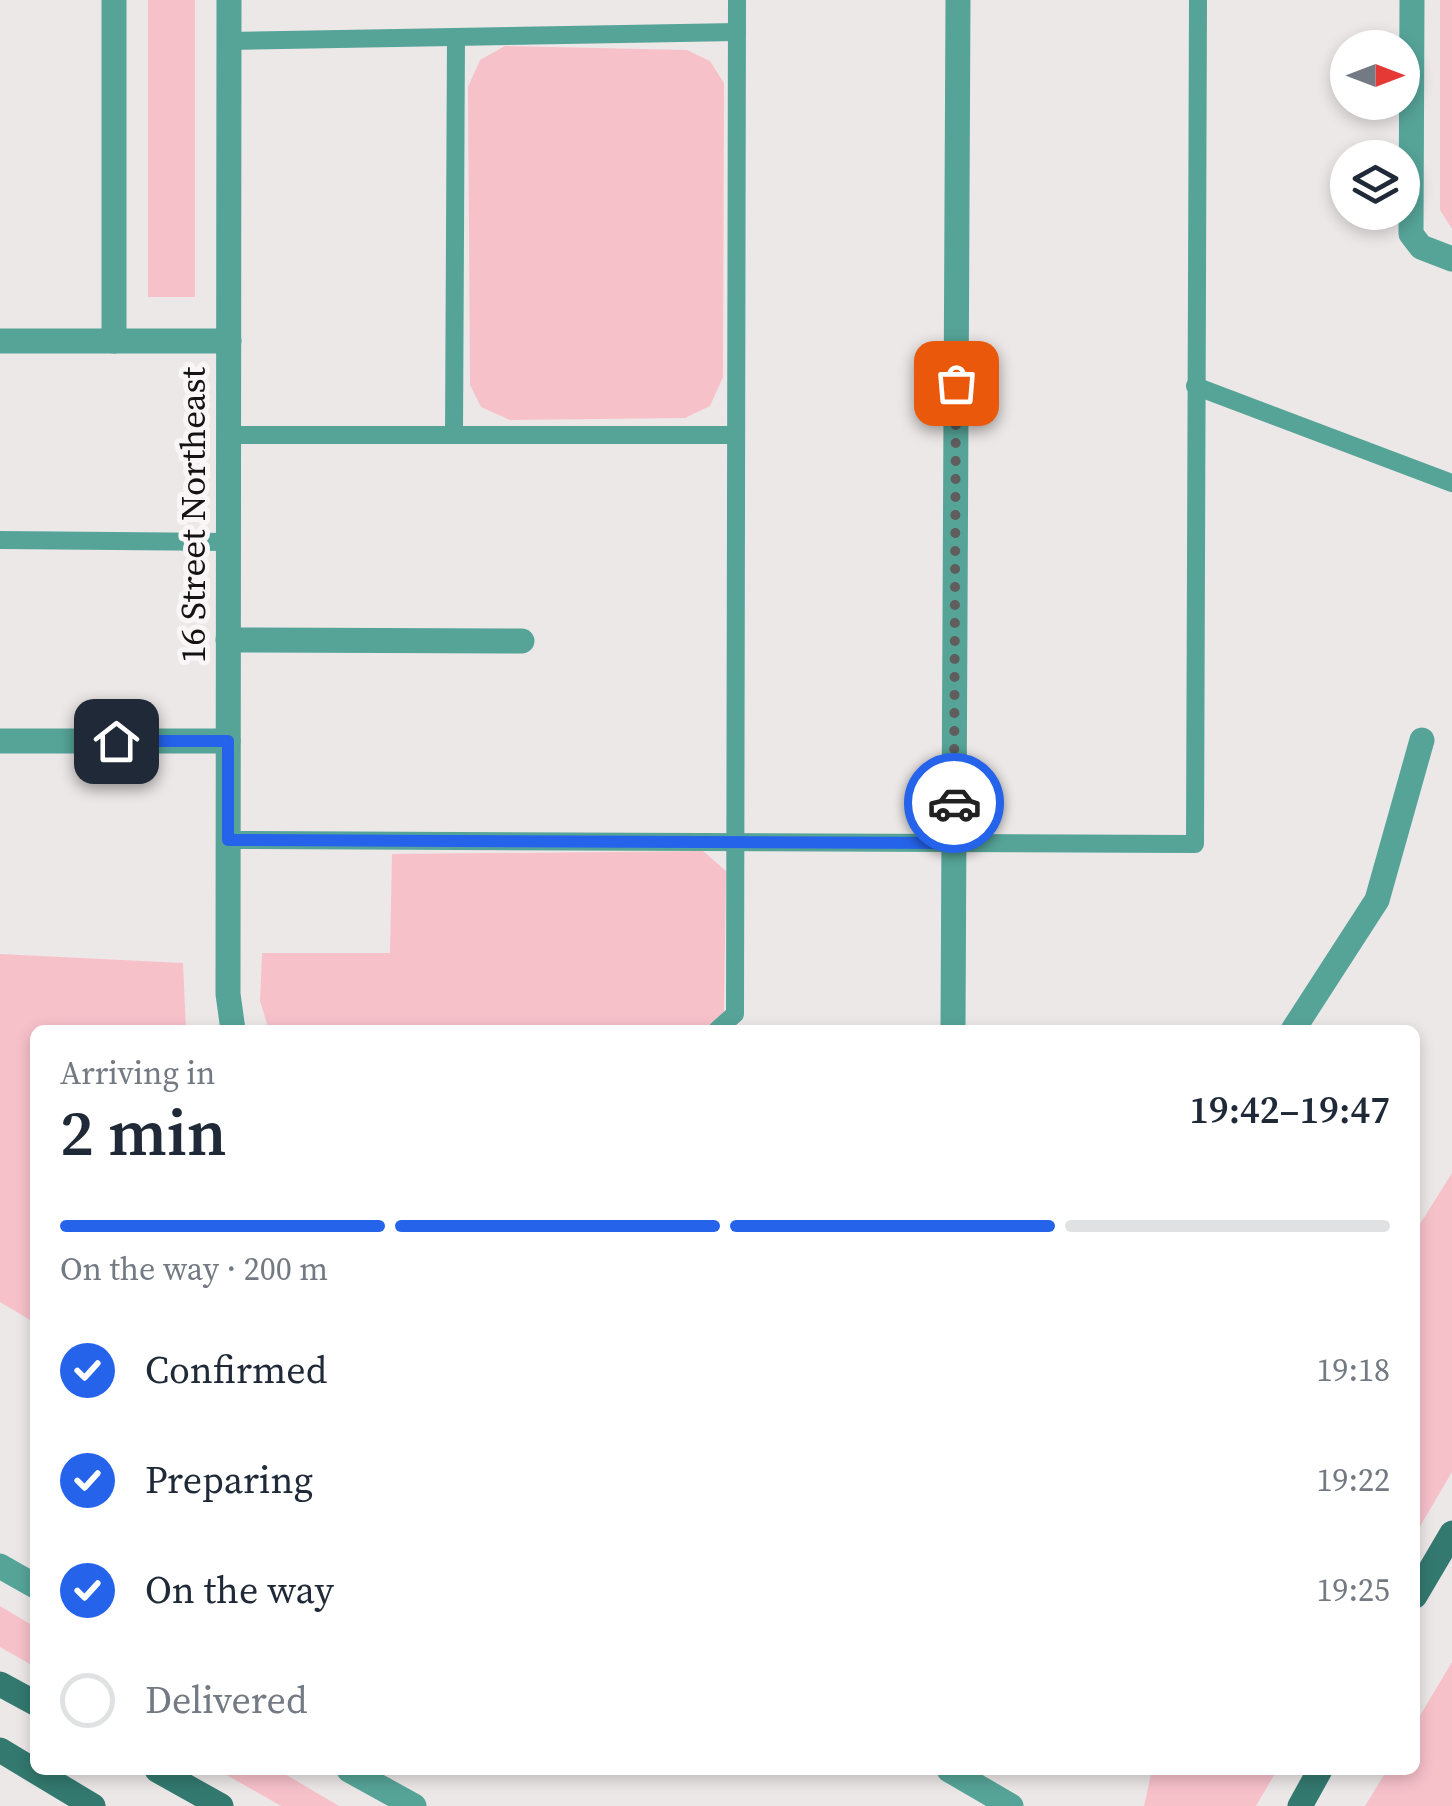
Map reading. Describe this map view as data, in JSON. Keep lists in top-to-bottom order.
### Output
{
  "streets": {
    "street": ["16 Street Northeast"]
  },
  "north": "right",
  "page": {
    "heading": ["2 min", "Arriving in", "19:42–19:47"],
    "bar": "On the way · 200 m",
    "list": [
      ["Confirmed", "19:18"],
      ["Preparing", "19:22"],
      ["On the way", "19:25"],
      "Delivered"
    ]
  }
}
